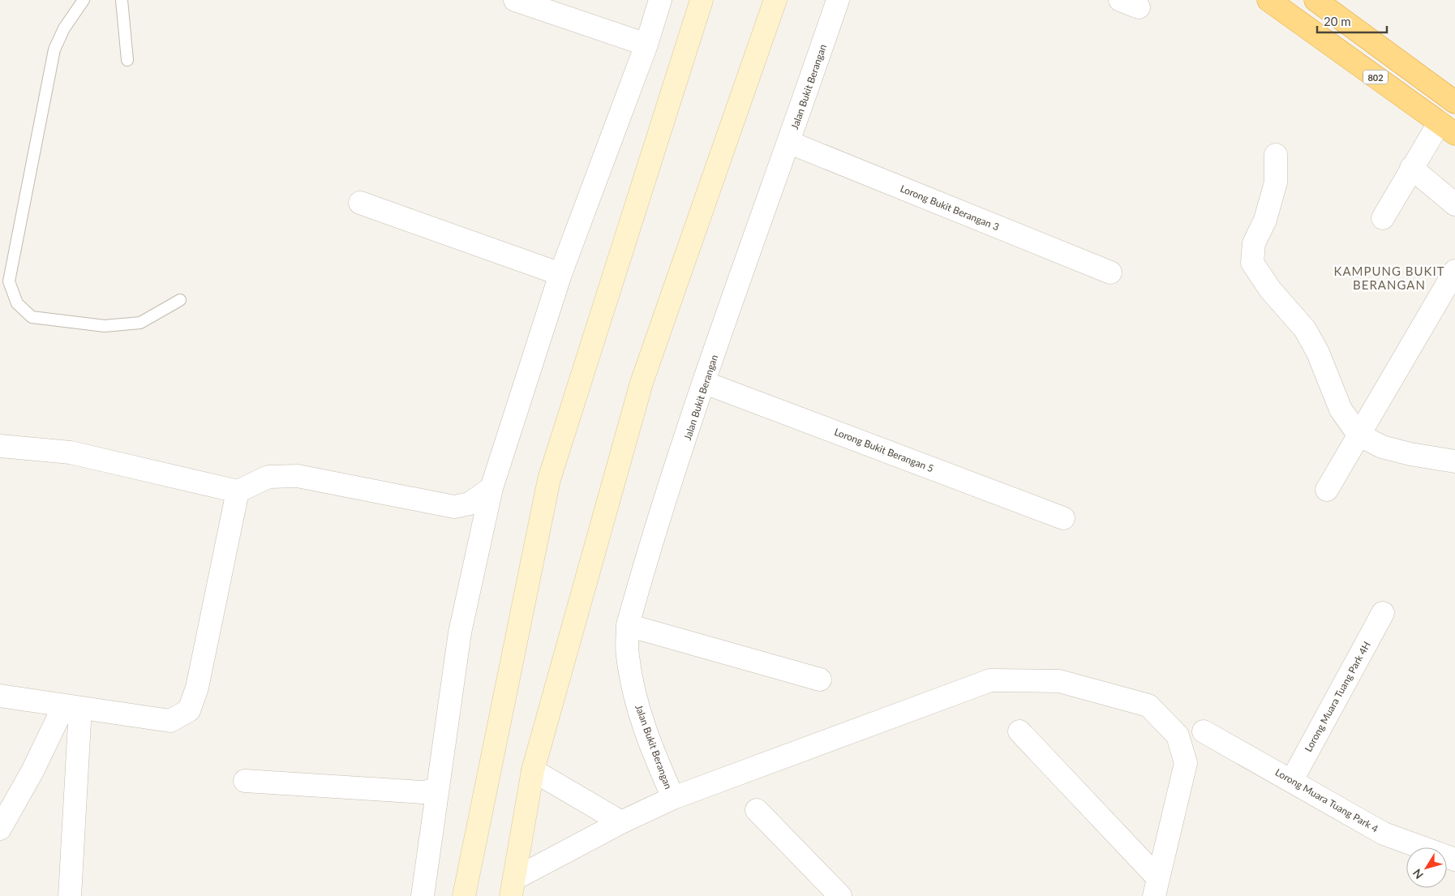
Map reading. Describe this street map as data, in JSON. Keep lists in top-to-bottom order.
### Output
{
  "streets": {
    "highway": ["802"],
    "street": [
      "Jalan Bukit Berangan",
      "Lorong Bukit Berangan 3",
      "Lorong Bukit Berangan 5",
      "Lorong Muara Tuang Park 4H",
      "Lorong Muara Tuang Park 4"
    ]
  },
  "crossings": [
    ["Jalan Bukit Berangan", "Lorong Bukit Berangan 3"],
    ["Jalan Bukit Berangan", "Lorong Bukit Berangan 5"],
    ["Lorong Muara Tuang Park 4H", "Lorong Muara Tuang Park 4"]
  ],
  "districts": ["KAMPUNG BUKIT BERANGAN"],
  "scale_bar": "20 m",
  "north": "bottom left"
}
